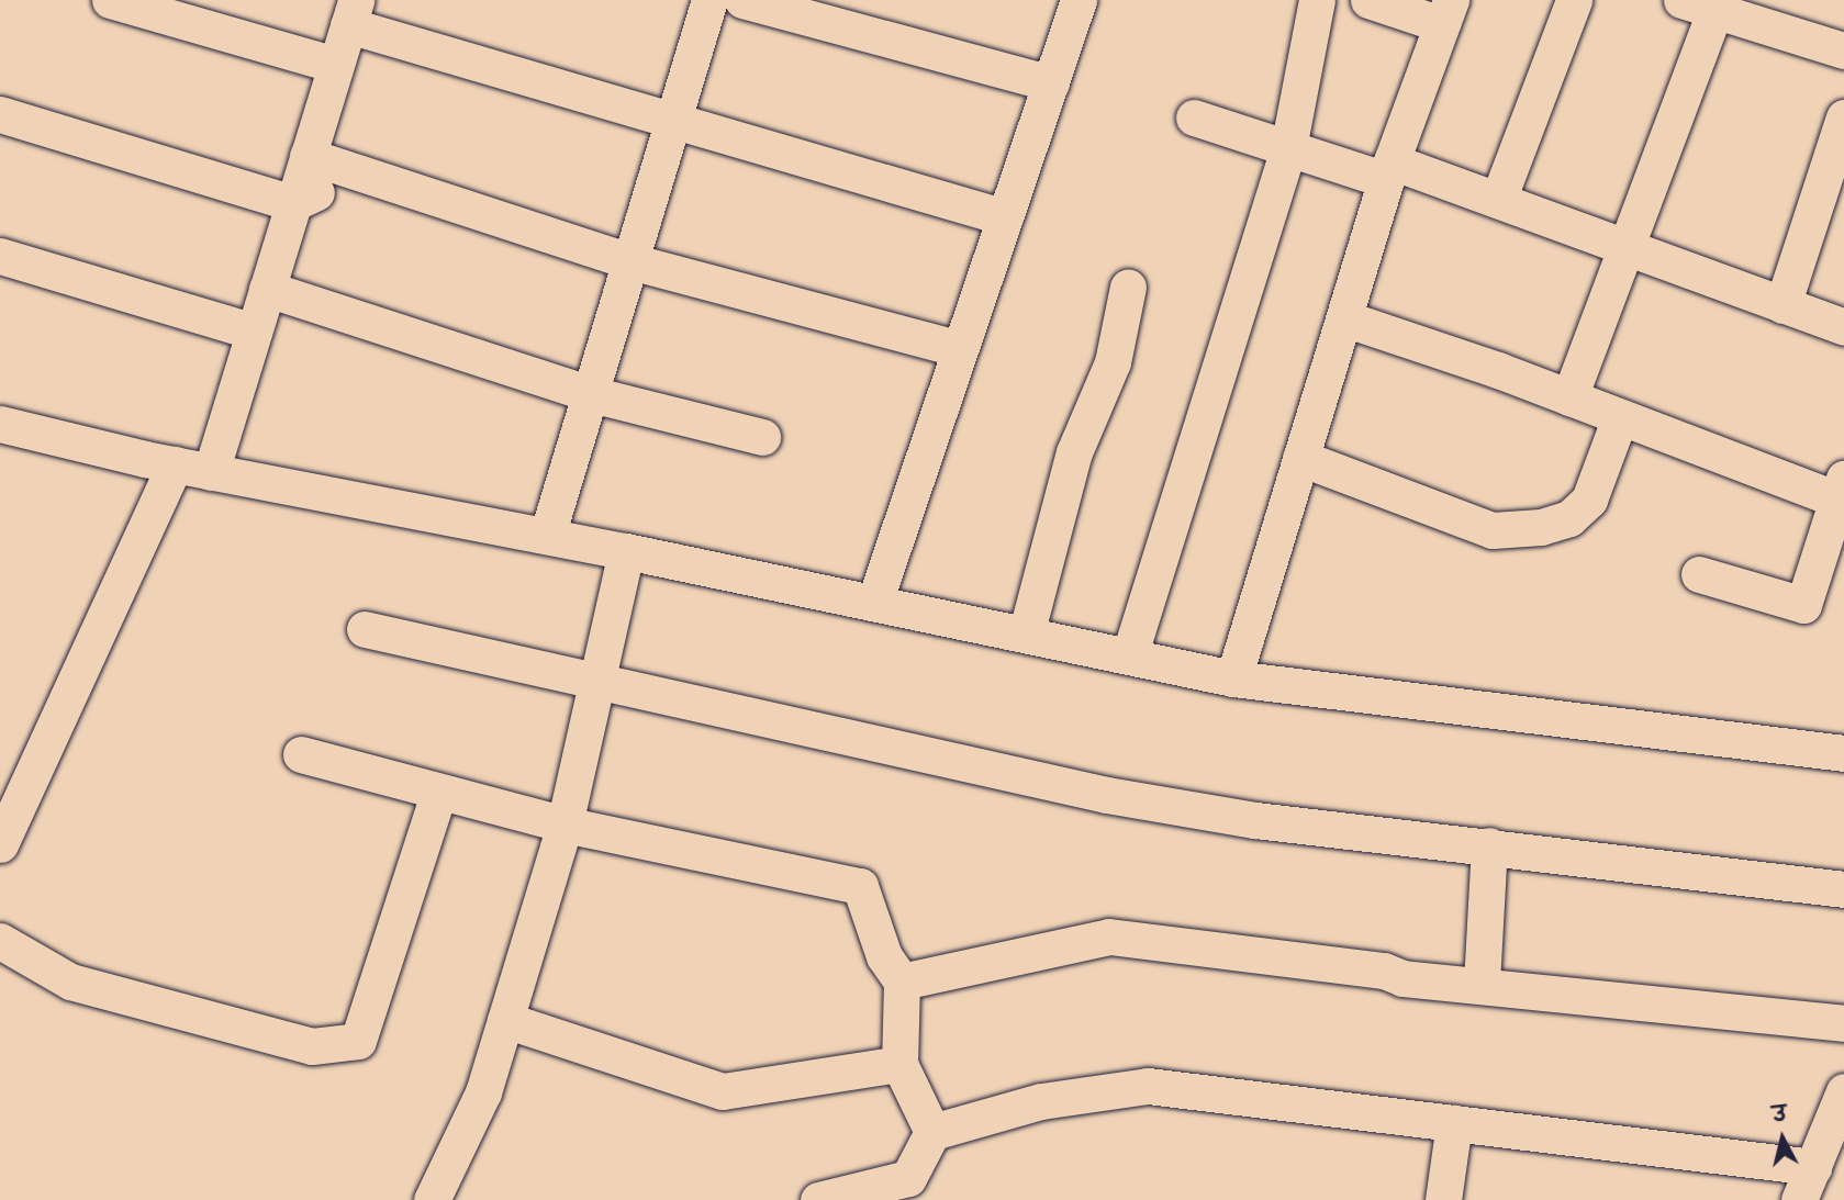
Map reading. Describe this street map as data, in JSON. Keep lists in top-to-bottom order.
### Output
{
  "north": "top"
}
